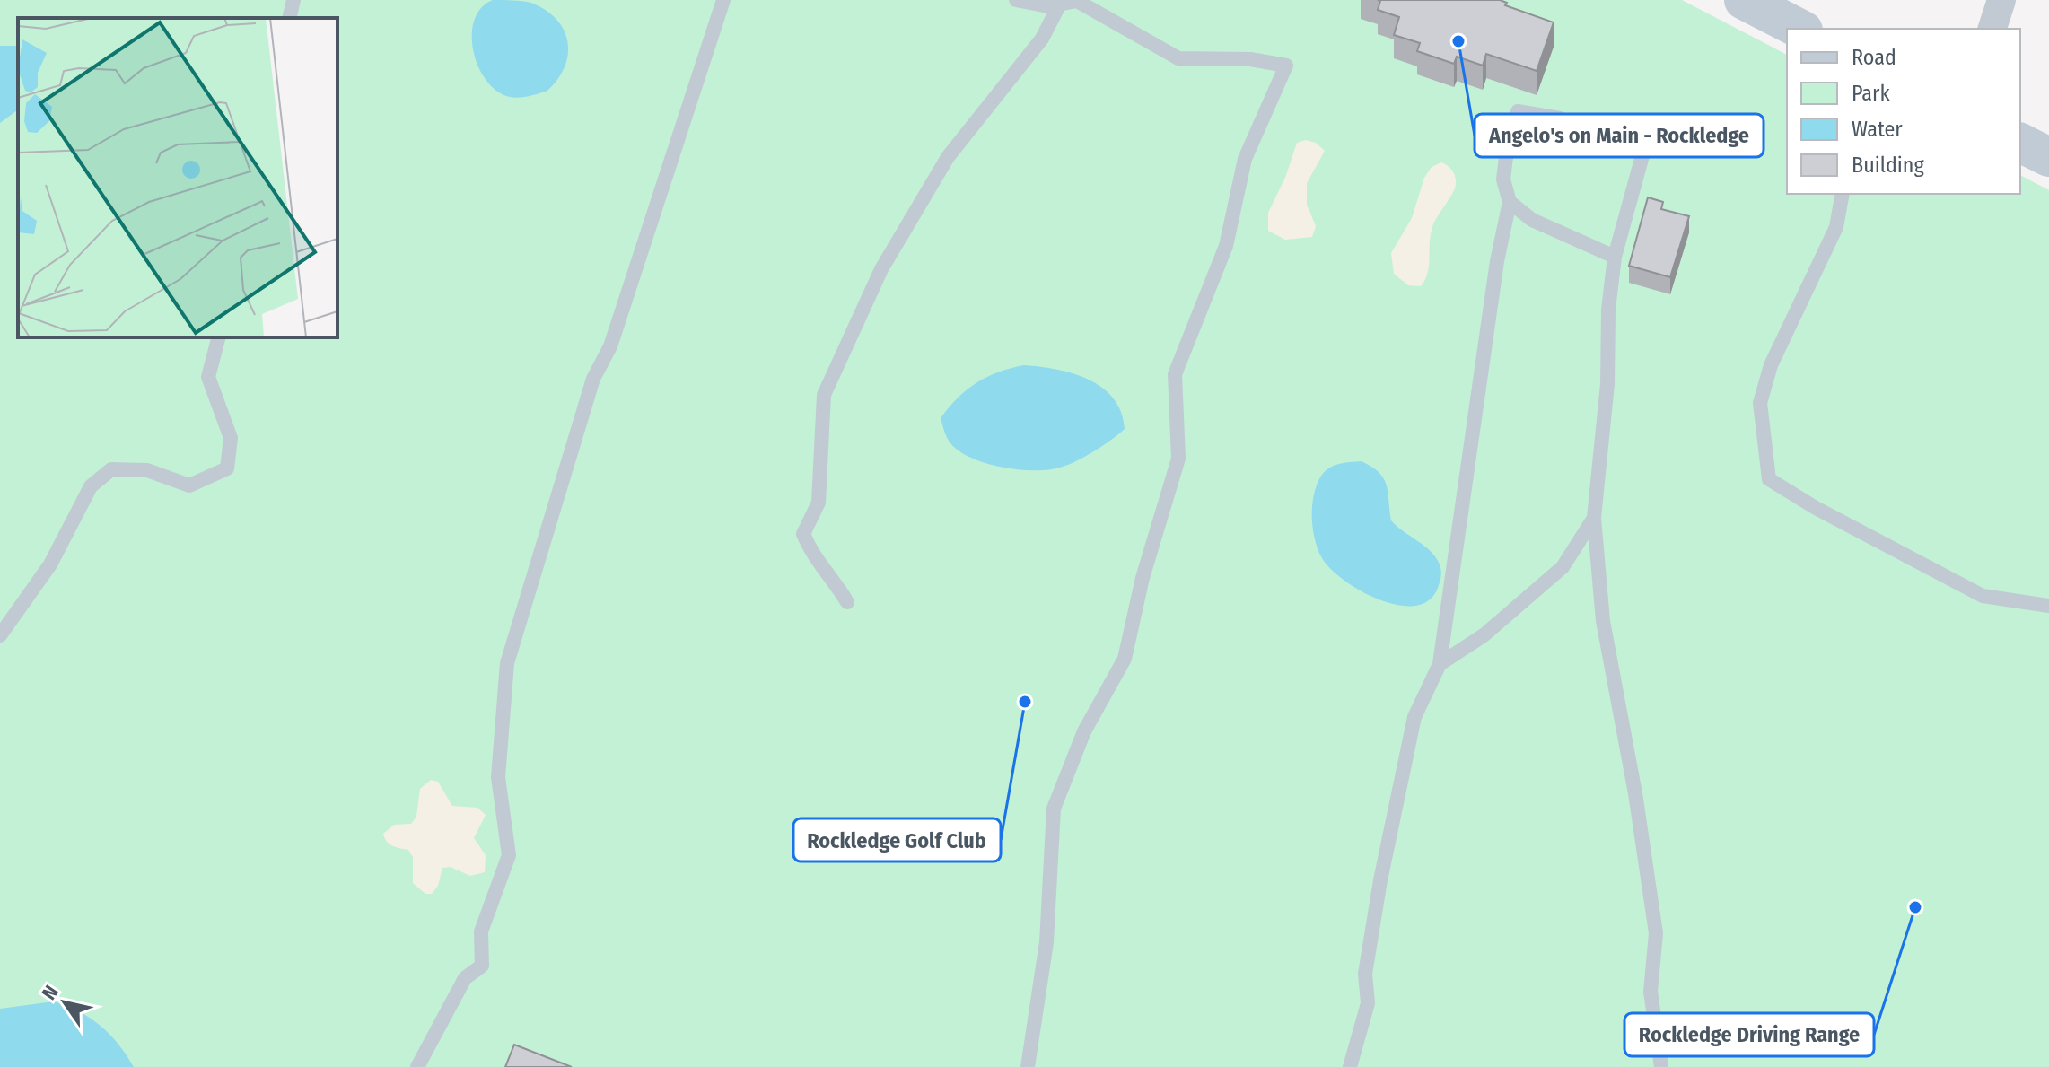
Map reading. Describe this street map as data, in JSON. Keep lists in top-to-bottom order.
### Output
{
  "places": ["Angelo's on Main - Rockledge", "Rockledge Golf Club", "Rockledge Driving Range"],
  "legend": [
    "Road",
    "Park",
    "Water",
    "Building"
  ],
  "north": "top left"
}
